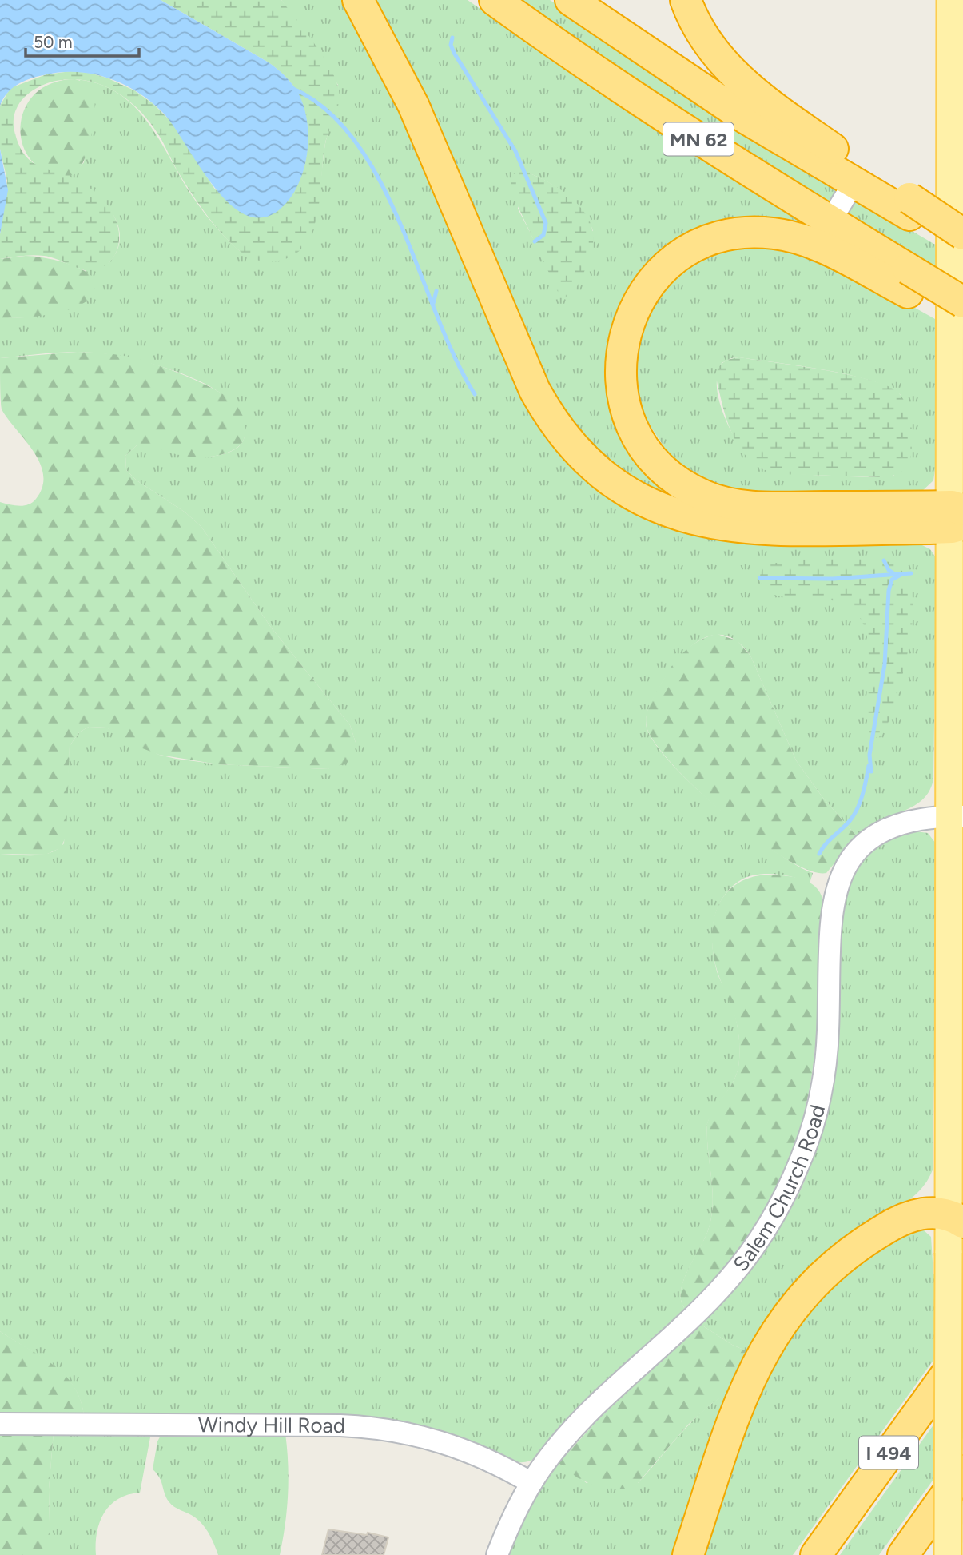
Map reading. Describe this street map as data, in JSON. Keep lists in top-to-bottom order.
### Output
{
  "streets": {
    "highway": ["MN 62", "I 494"],
    "street": ["Salem Church Road", "Windy Hill Road"]
  },
  "crossings": [
    ["Salem Church Road", "Windy Hill Road"]
  ],
  "scale_bar": "50 m"
}
